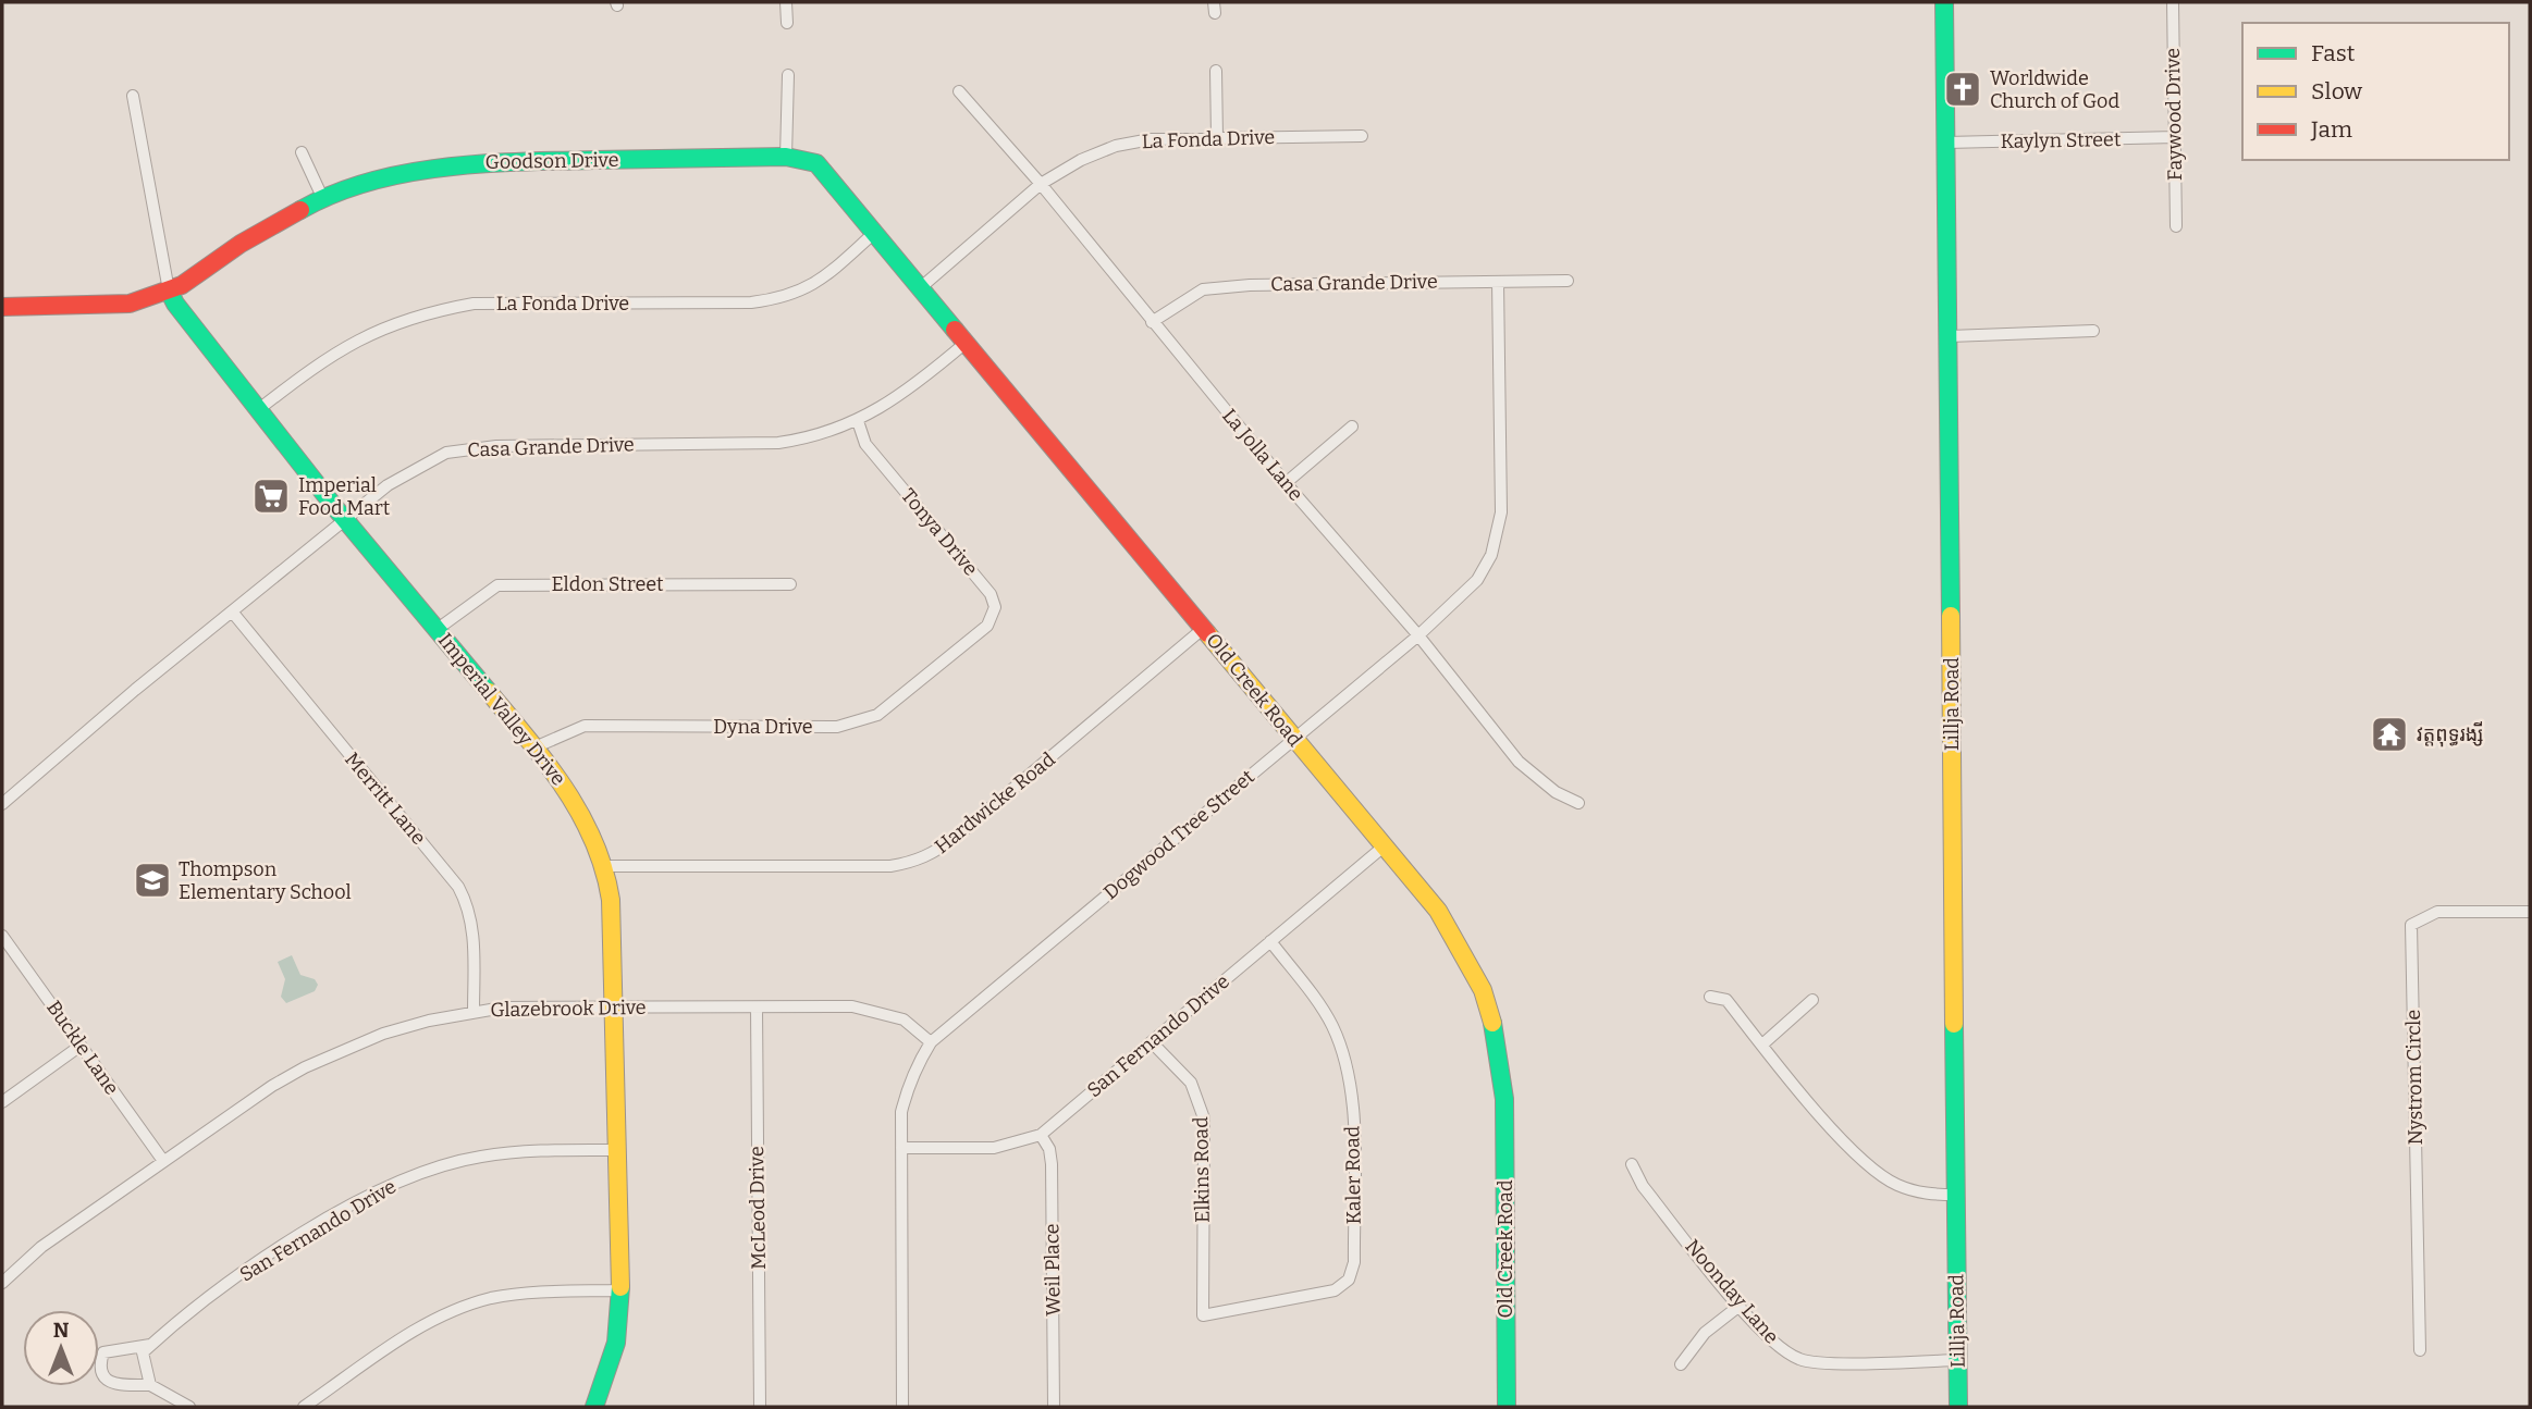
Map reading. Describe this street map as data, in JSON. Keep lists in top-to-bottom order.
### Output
{
  "streets": {
    "street": [
      "Faywood Drive",
      "La Fonda Drive",
      "Kaylyn Street",
      "Goodson Drive",
      "Casa Grande Drive",
      "La Jolla Lane",
      "Tonya Drive",
      "Eldon Street",
      "Old Creek Road",
      "Lillja Road",
      "Imperial Valley Drive",
      "Dyna Drive",
      "Merritt Lane",
      "Hardwicke Road",
      "Dogwood Tree Street",
      "Glazebrook Drive",
      "San Fernando Drive",
      "Buckle Lane",
      "Nystrom Circle",
      "Elkins Road",
      "Kaler Road",
      "McLeod Drive",
      "Weil Place",
      "Noonday Lane"
    ]
  },
  "crossings": [
    ["Faywood Drive", "Kaylyn Street"],
    ["La Fonda Drive", "La Jolla Lane"],
    ["La Fonda Drive", "Old Creek Road"],
    ["La Fonda Drive", "Imperial Valley Drive"],
    ["Kaylyn Street", "Lillja Road"],
    ["Goodson Drive", "Old Creek Road"],
    ["Goodson Drive", "Imperial Valley Drive"],
    ["Casa Grande Drive", "La Jolla Lane"],
    ["Casa Grande Drive", "Tonya Drive"],
    ["Casa Grande Drive", "Old Creek Road"],
    ["Casa Grande Drive", "Imperial Valley Drive"],
    ["Casa Grande Drive", "Merritt Lane"],
    ["Casa Grande Drive", "Dogwood Tree Street"],
    ["La Jolla Lane", "Dogwood Tree Street"],
    ["Tonya Drive", "Dyna Drive"],
    ["Eldon Street", "Imperial Valley Drive"],
    ["Old Creek Road", "Hardwicke Road"],
    ["Old Creek Road", "Dogwood Tree Street"],
    ["Old Creek Road", "San Fernando Drive"],
    ["Lillja Road", "Noonday Lane"],
    ["Imperial Valley Drive", "Dyna Drive"],
    ["Imperial Valley Drive", "Hardwicke Road"],
    ["Imperial Valley Drive", "Glazebrook Drive"],
    ["Imperial Valley Drive", "San Fernando Drive"],
    ["Merritt Lane", "Glazebrook Drive"],
    ["Dogwood Tree Street", "Glazebrook Drive"],
    ["Dogwood Tree Street", "San Fernando Drive"],
    ["Glazebrook Drive", "Buckle Lane"],
    ["Glazebrook Drive", "McLeod Drive"],
    ["San Fernando Drive", "Elkins Road"],
    ["San Fernando Drive", "Kaler Road"],
    ["San Fernando Drive", "Weil Place"],
    ["Elkins Road", "Kaler Road"]
  ],
  "places": {
    "church": ["Worldwide Church of God"],
    "supermarket": ["Imperial Food Mart"],
    "temple": ["វត្តពុទ្ធរង្សី"],
    "school or university": ["Thompson Elementary School"]
  },
  "legend": ["Fast", "Slow", "Jam"],
  "north": "top"
}
